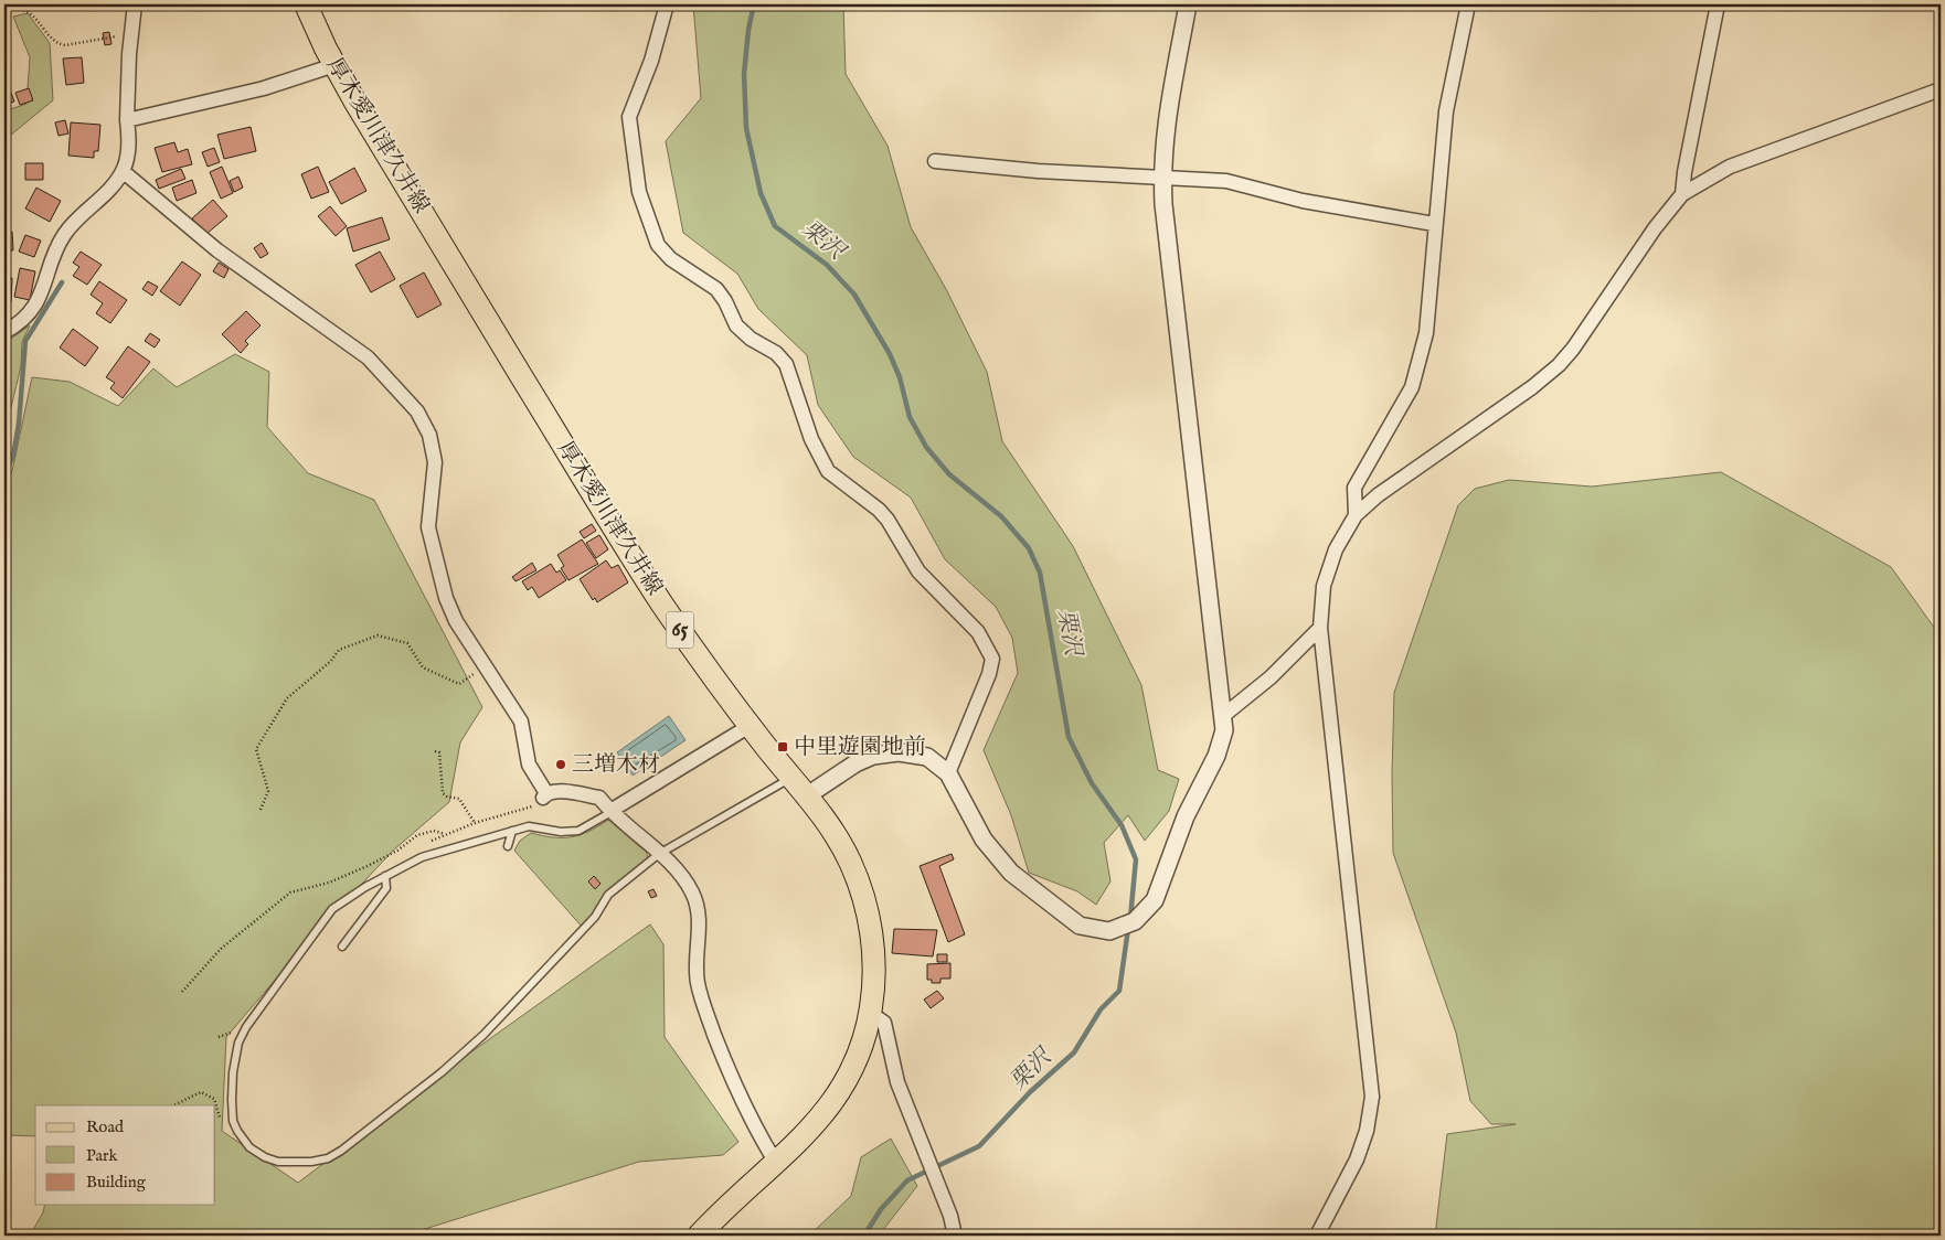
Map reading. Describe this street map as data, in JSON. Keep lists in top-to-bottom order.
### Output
{
  "streets": {
    "main road": ["厚木愛川津久井線", "65"]
  },
  "water": ["栗沢"],
  "places": {
    "transit": ["中里遊園地前"],
    "other": ["三増木材"]
  },
  "legend": ["Road", "Park", "Building"]
}
